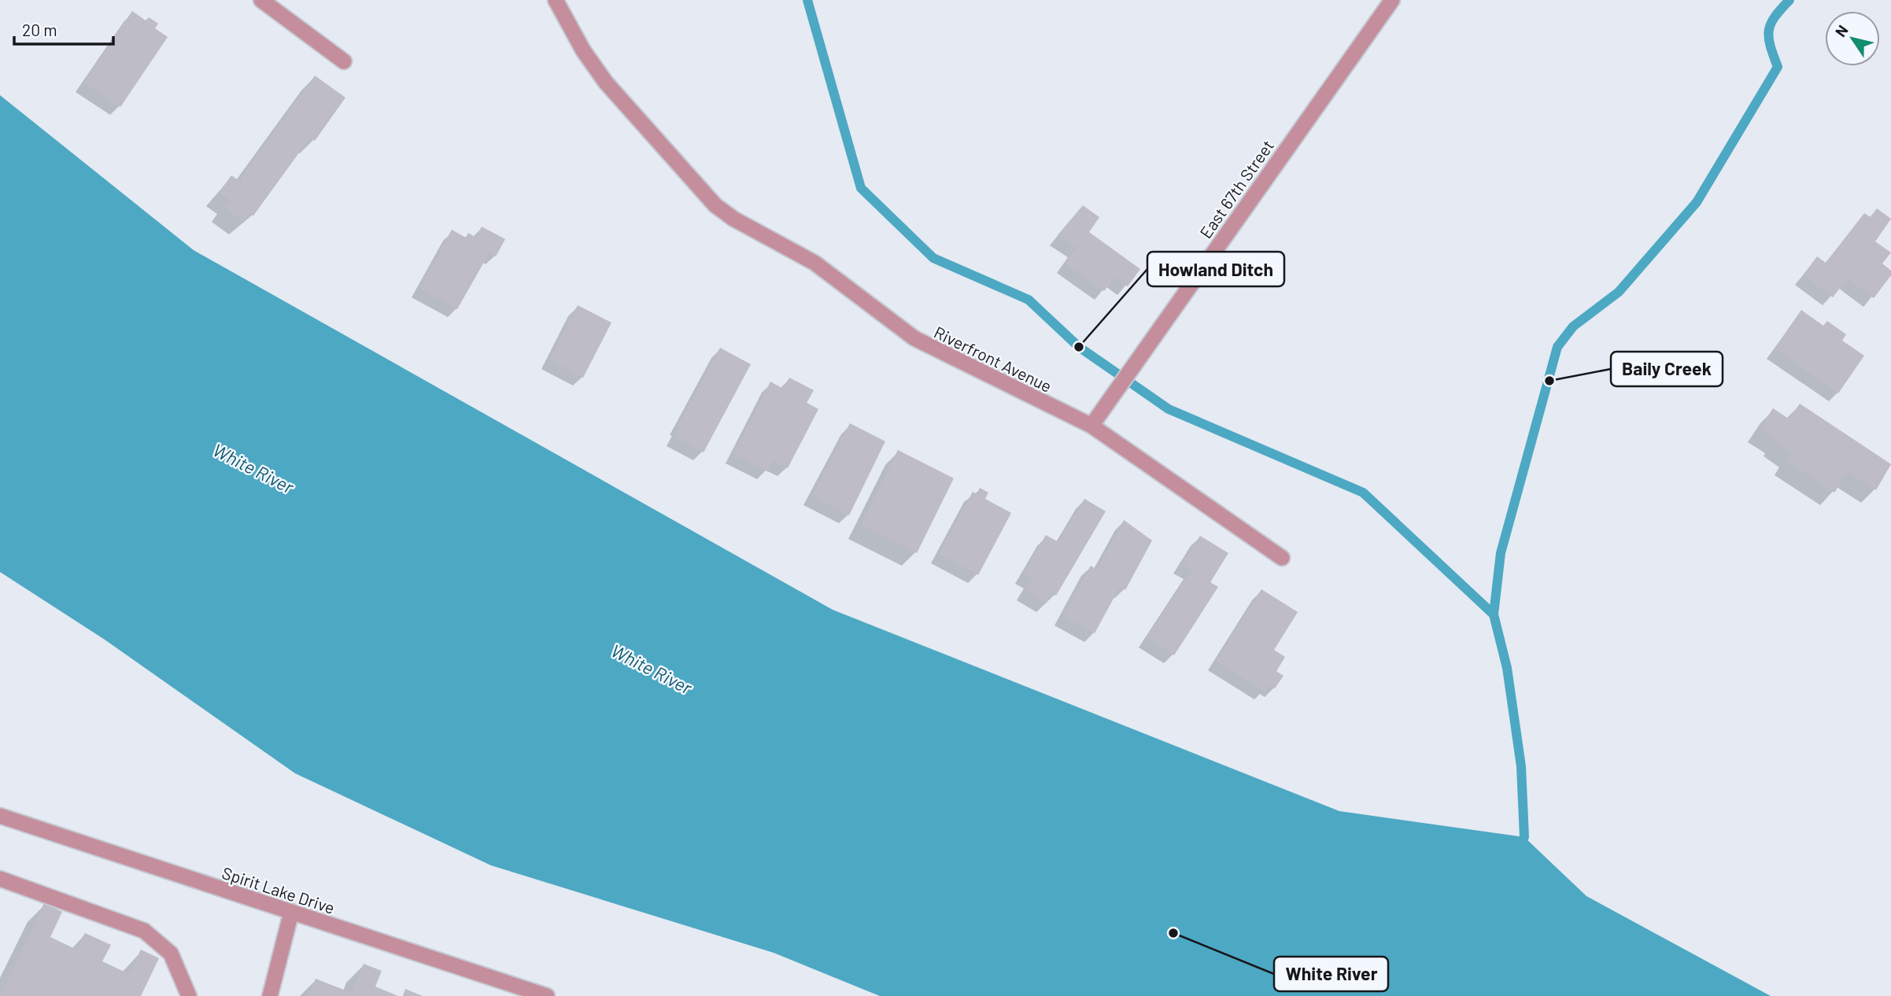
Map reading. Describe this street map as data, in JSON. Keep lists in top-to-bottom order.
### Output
{
  "streets": {
    "street": ["East 67th Street", "Riverfront Avenue", "Spirit Lake Drive"]
  },
  "crossings": [
    ["East 67th Street", "Riverfront Avenue"]
  ],
  "water": ["White River"],
  "places": ["Howland Ditch", "Baily Creek", "White River"],
  "scale_bar": "20 m",
  "north": "top left"
}
